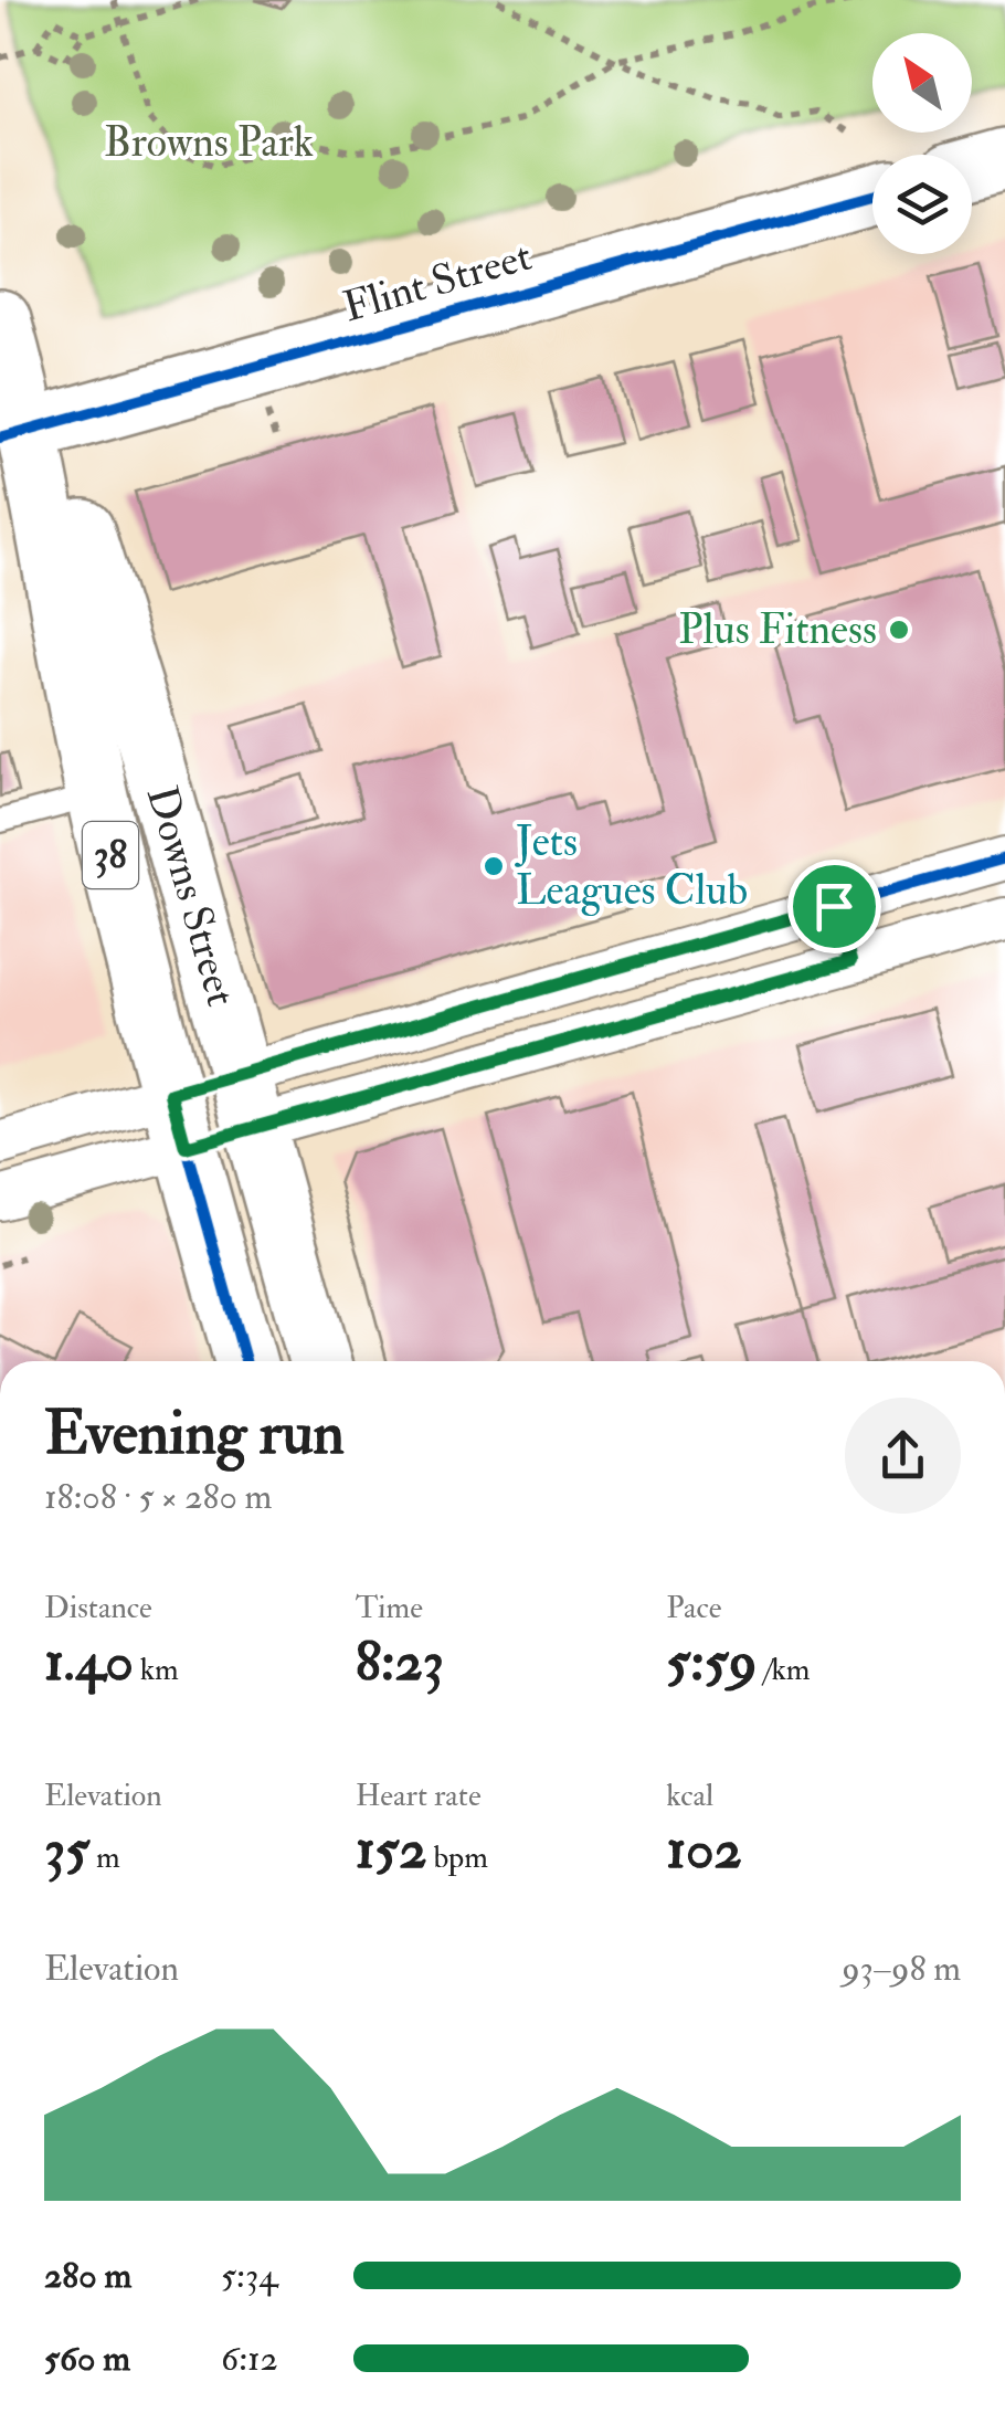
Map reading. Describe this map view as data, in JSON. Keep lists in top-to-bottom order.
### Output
{
  "streets": {
    "main road": ["Flint Street", "38", "Downs Street"]
  },
  "crossings": [
    ["Flint Street", "Downs Street"]
  ],
  "parks": ["Browns Park"],
  "places": ["Plus Fitness", "Jets Leagues Club"],
  "north": "top left",
  "page": {
    "heading": ["Evening run", "18:08 · 5 × 280 m"],
    "stats": [
      ["Distance", "1.40 km"],
      ["Time", "8:23"],
      ["Pace", "5:59 /km"],
      ["Elevation", "35 m"],
      ["Heart rate", "152 bpm"],
      ["kcal", "102"]
    ],
    "chart": ["Elevation", "93–98 m"],
    "list": [
      {
        "name": "280 m",
        "note": "5:34"
      },
      {
        "name": "560 m",
        "note": "6:12"
      }
    ]
  }
}
